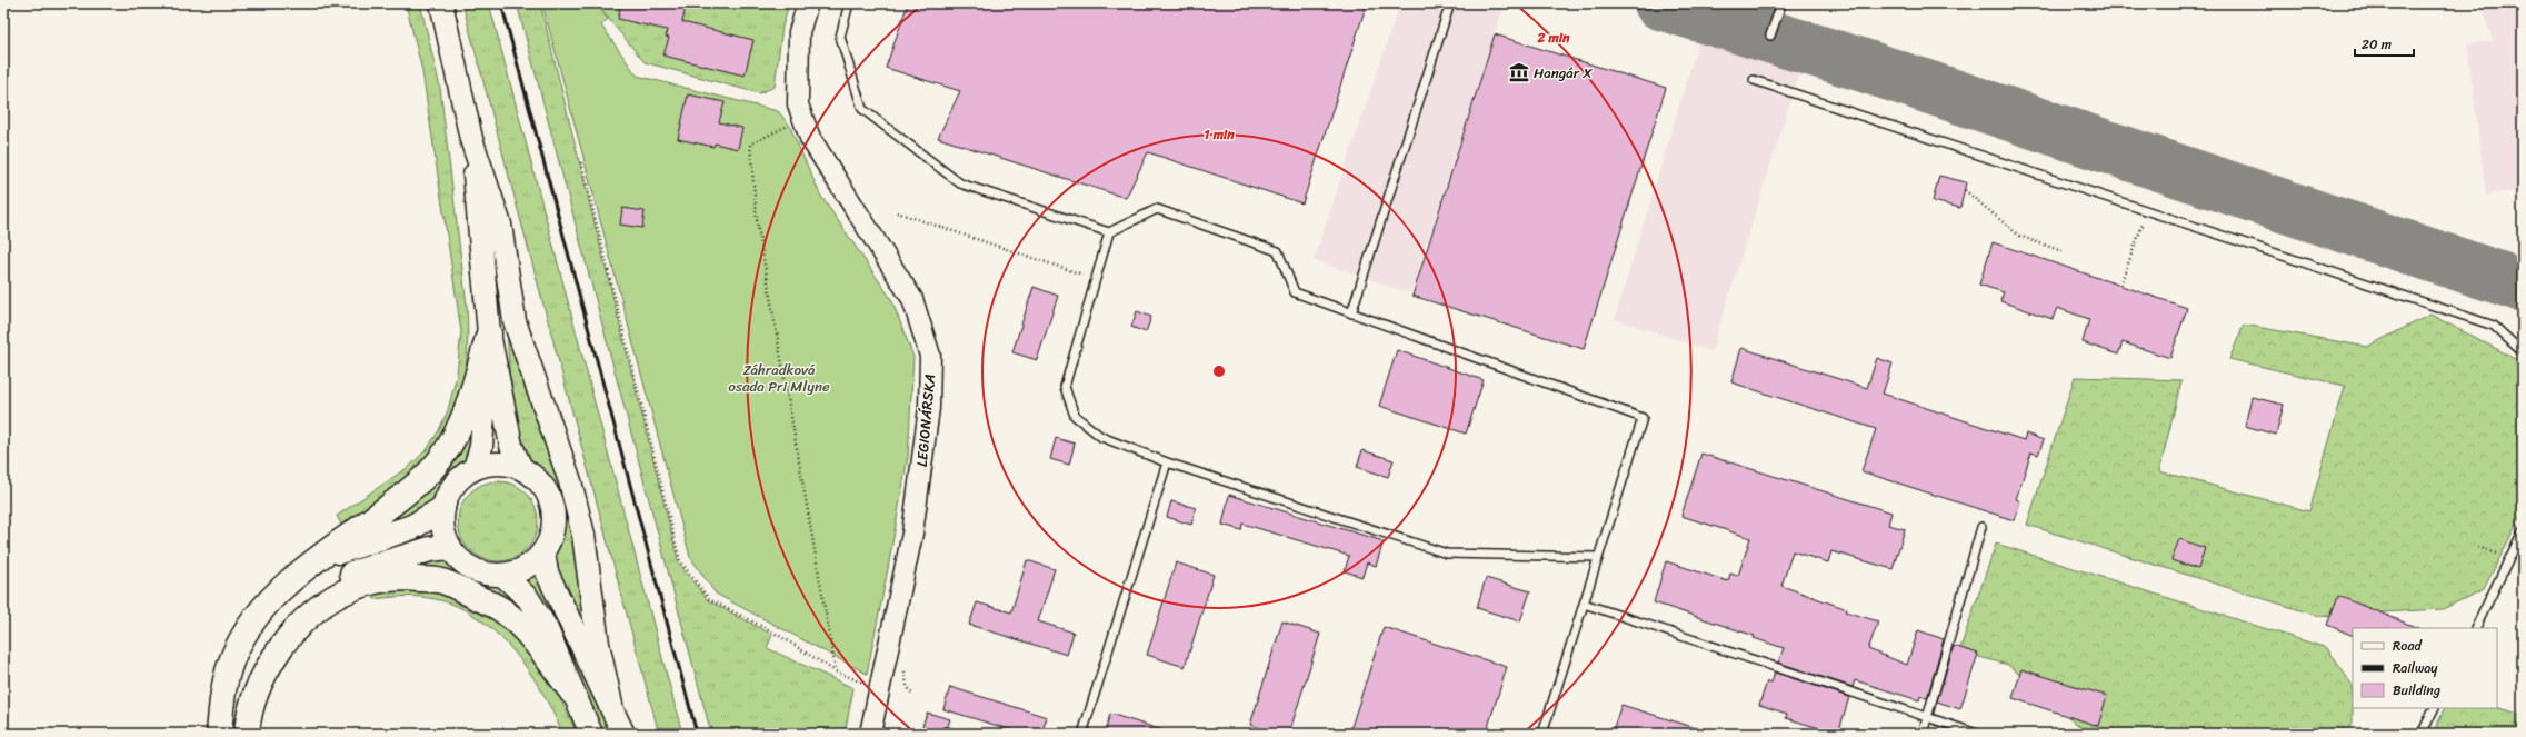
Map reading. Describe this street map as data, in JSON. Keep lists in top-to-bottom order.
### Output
{
  "streets": {
    "street": ["LEGIONÁRSKA"]
  },
  "parks": ["Záhradková osada Pri Mlyne"],
  "places": {
    "museum": ["Hangár X"]
  },
  "legend": ["Road", "Railway", "Building"],
  "scale_bar": "20 m",
  "rings": ["2 min", "1 min"]
}
